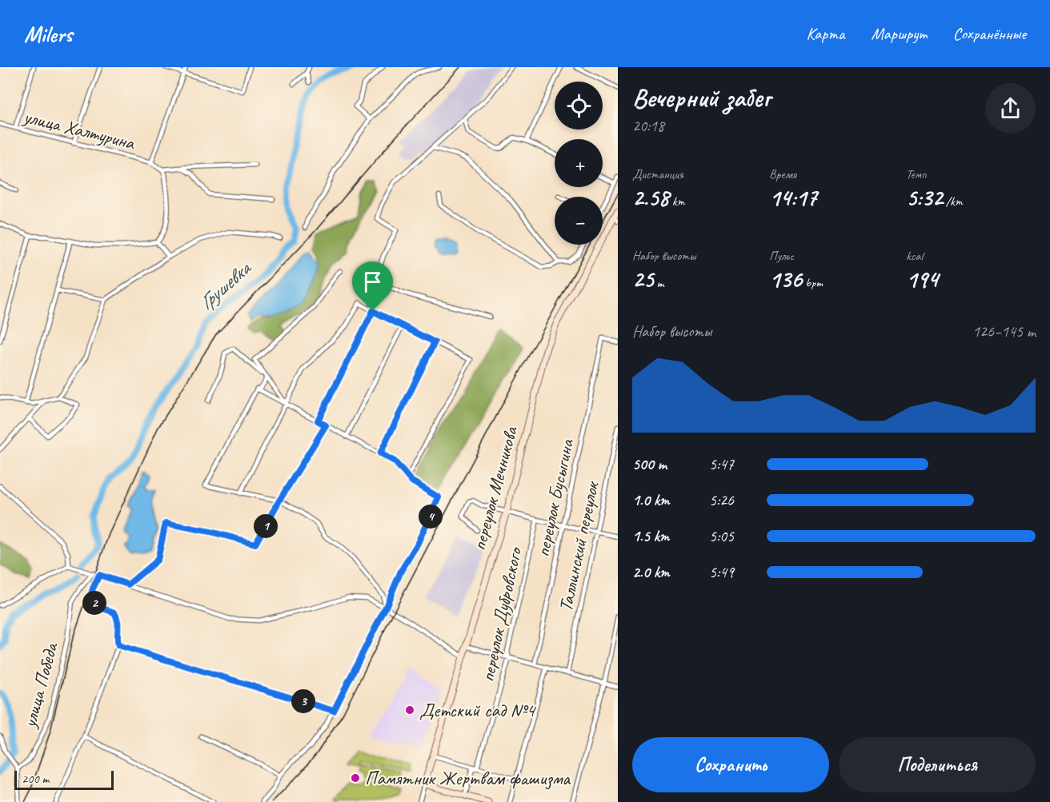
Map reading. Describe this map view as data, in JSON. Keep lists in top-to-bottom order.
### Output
{
  "streets": {
    "street": [
      "улица Халтурина",
      "переулок Мечникова",
      "переулок Бусыгина",
      "Таллинский переулок",
      "переулок Дубровского",
      "улица Победа"
    ]
  },
  "water": ["Грушевка"],
  "places": ["Детский сад №4", "Памятник Жертвам фашизма"],
  "scale_bar": "200 m",
  "page": {
    "header": "Milers",
    "nav": ["Карта", "Маршрут", "Сохранённые"],
    "heading": ["Вечерний забег", "20:18"],
    "map_buttons": ["+", "−"],
    "stats": [
      ["Дистанция", "2.58 km"],
      ["Время", "14:17"],
      ["Темп", "5:32 /km"],
      ["Набор высоты", "25 m"],
      ["Пульс", "136 bpm"],
      ["kcal", "194"]
    ],
    "chart": ["Набор высоты", "126–145 m"],
    "list": [
      {
        "name": "500 m",
        "note": "5:47"
      },
      {
        "name": "1.0 km",
        "note": "5:26"
      },
      {
        "name": "1.5 km",
        "note": "5:05"
      },
      {
        "name": "2.0 km",
        "note": "5:49"
      }
    ],
    "pins": [
      "4",
      "1",
      "2",
      "3"
    ],
    "buttons": ["Сохранить", "Поделиться"],
    "scale": "200 m"
  }
}
